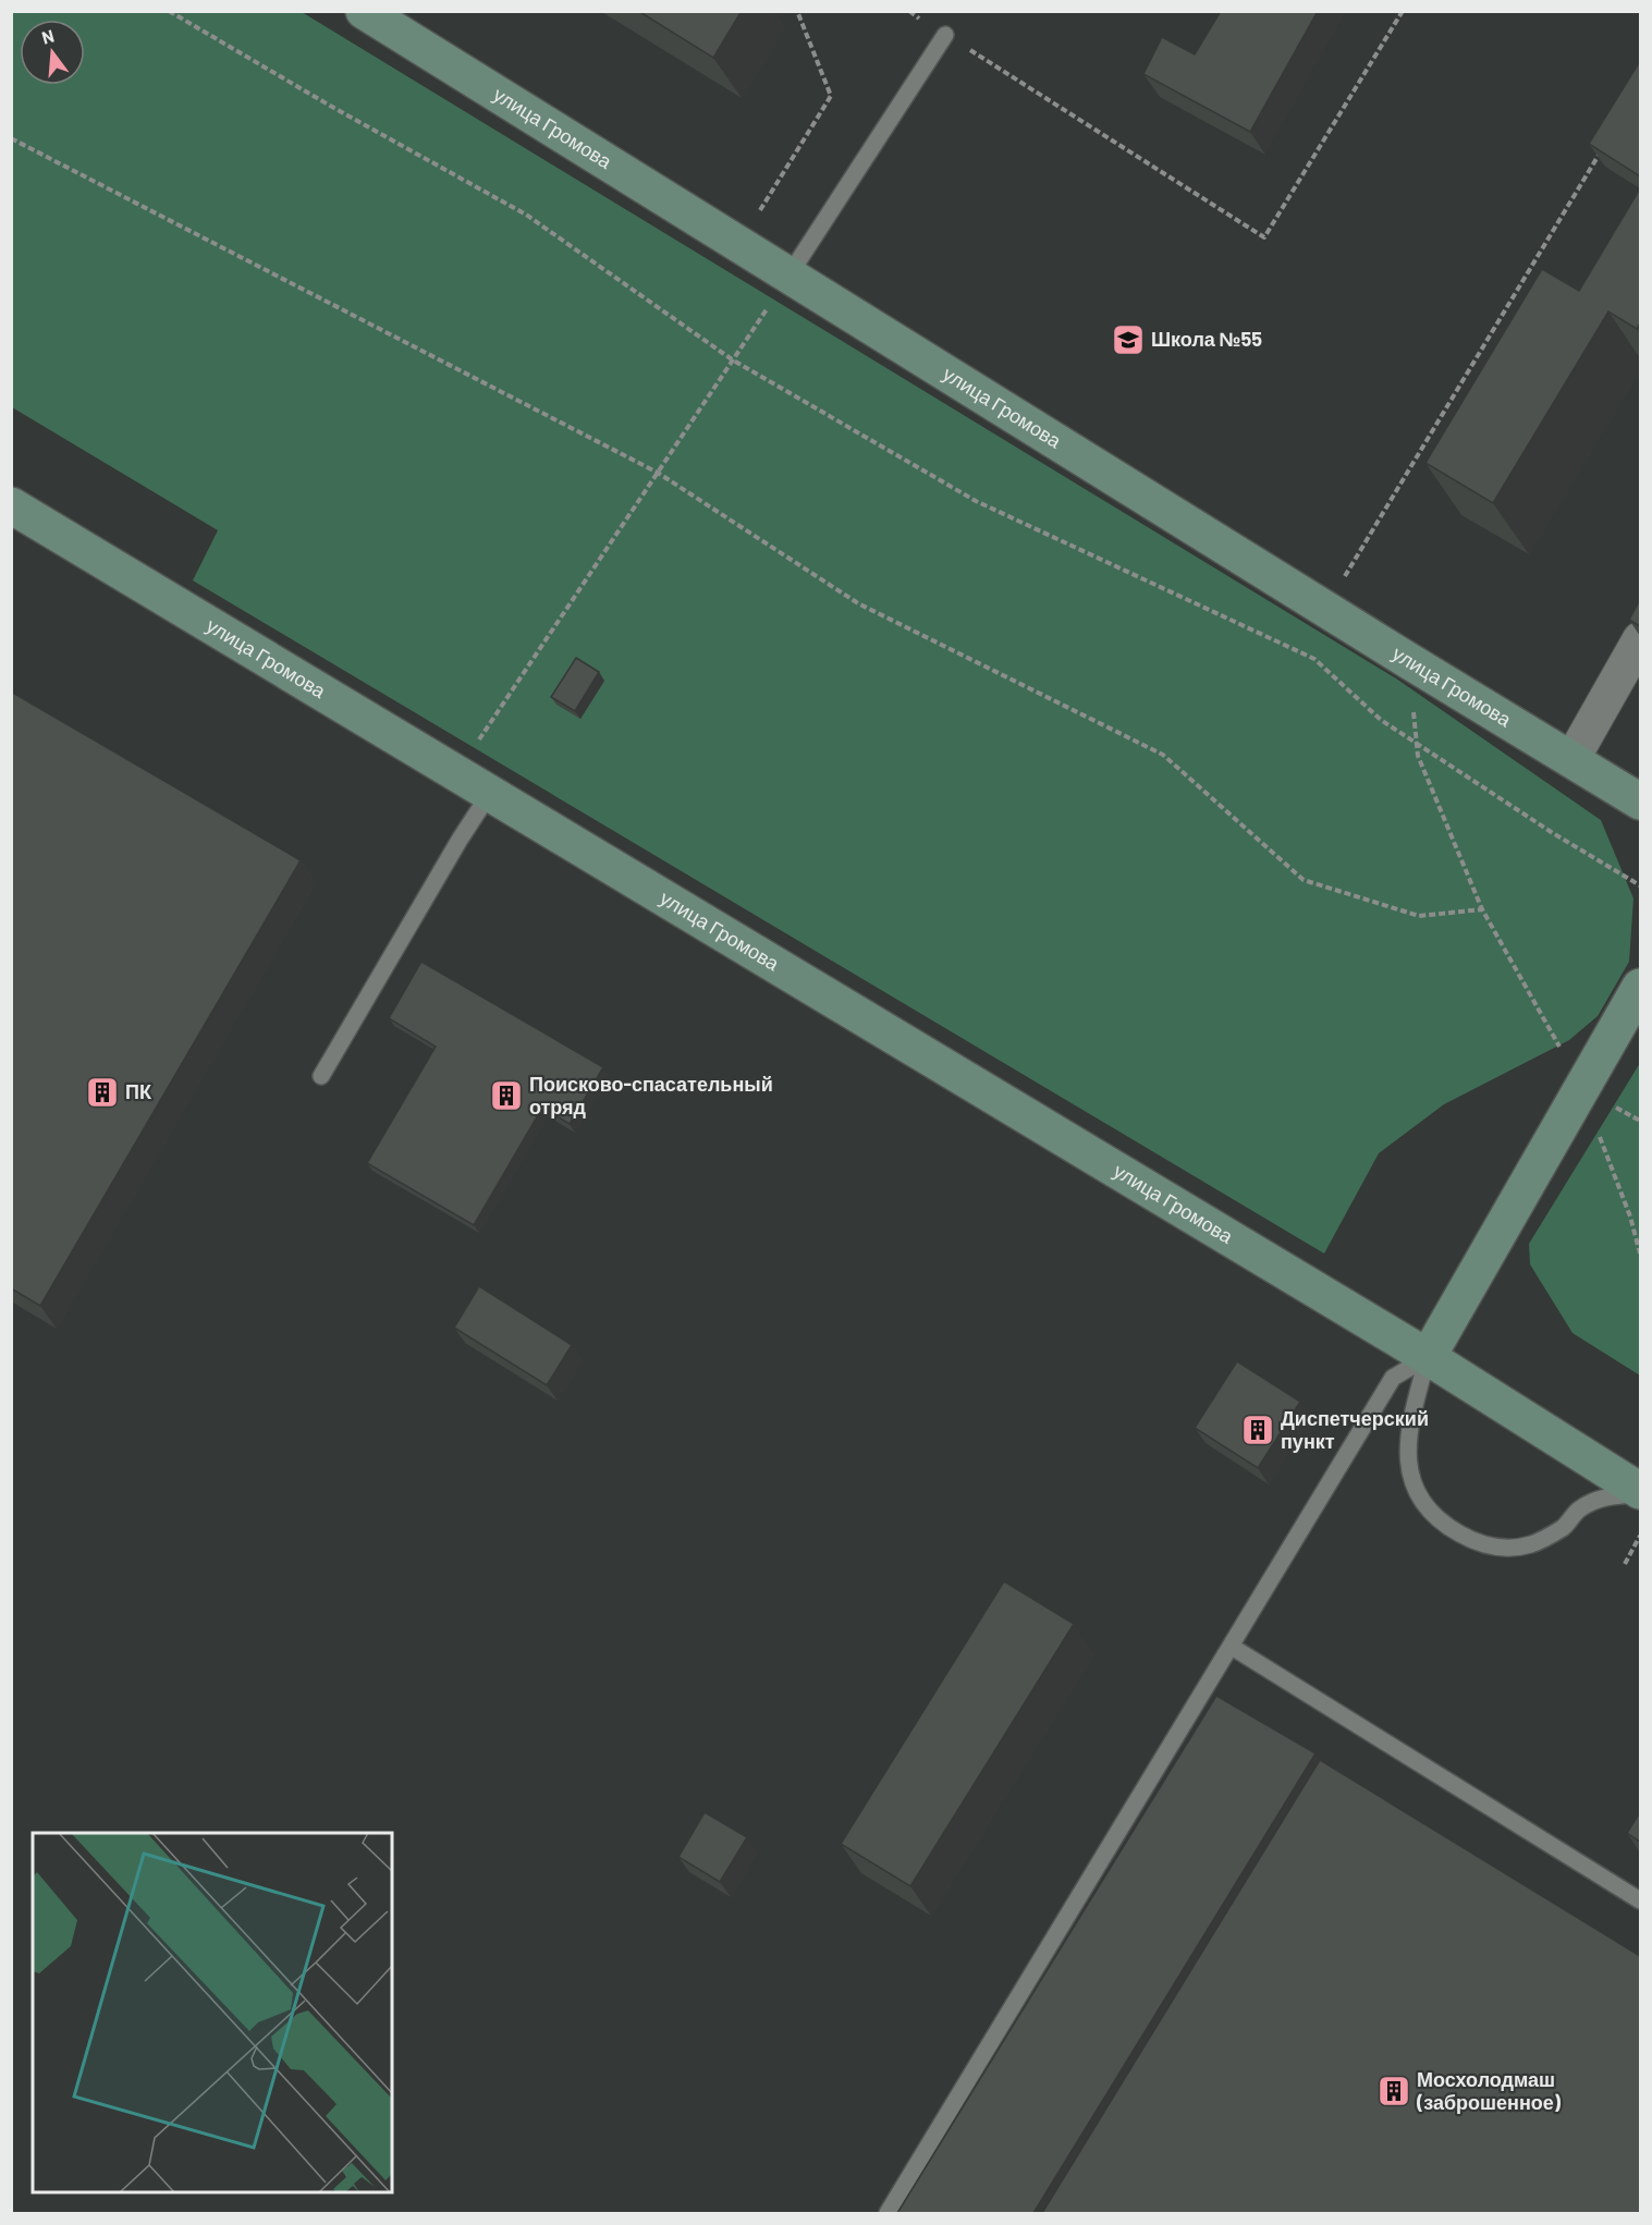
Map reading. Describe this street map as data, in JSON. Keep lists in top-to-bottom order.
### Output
{
  "streets": {
    "street": ["улица Громова"]
  },
  "places": {
    "school or university": ["Школа №55"],
    "building": [
      "ПК",
      "Поисково-спасательный отряд",
      "Диспетчерский пункт",
      "Мосхолодмаш (заброшенное)"
    ]
  },
  "north": "top"
}
